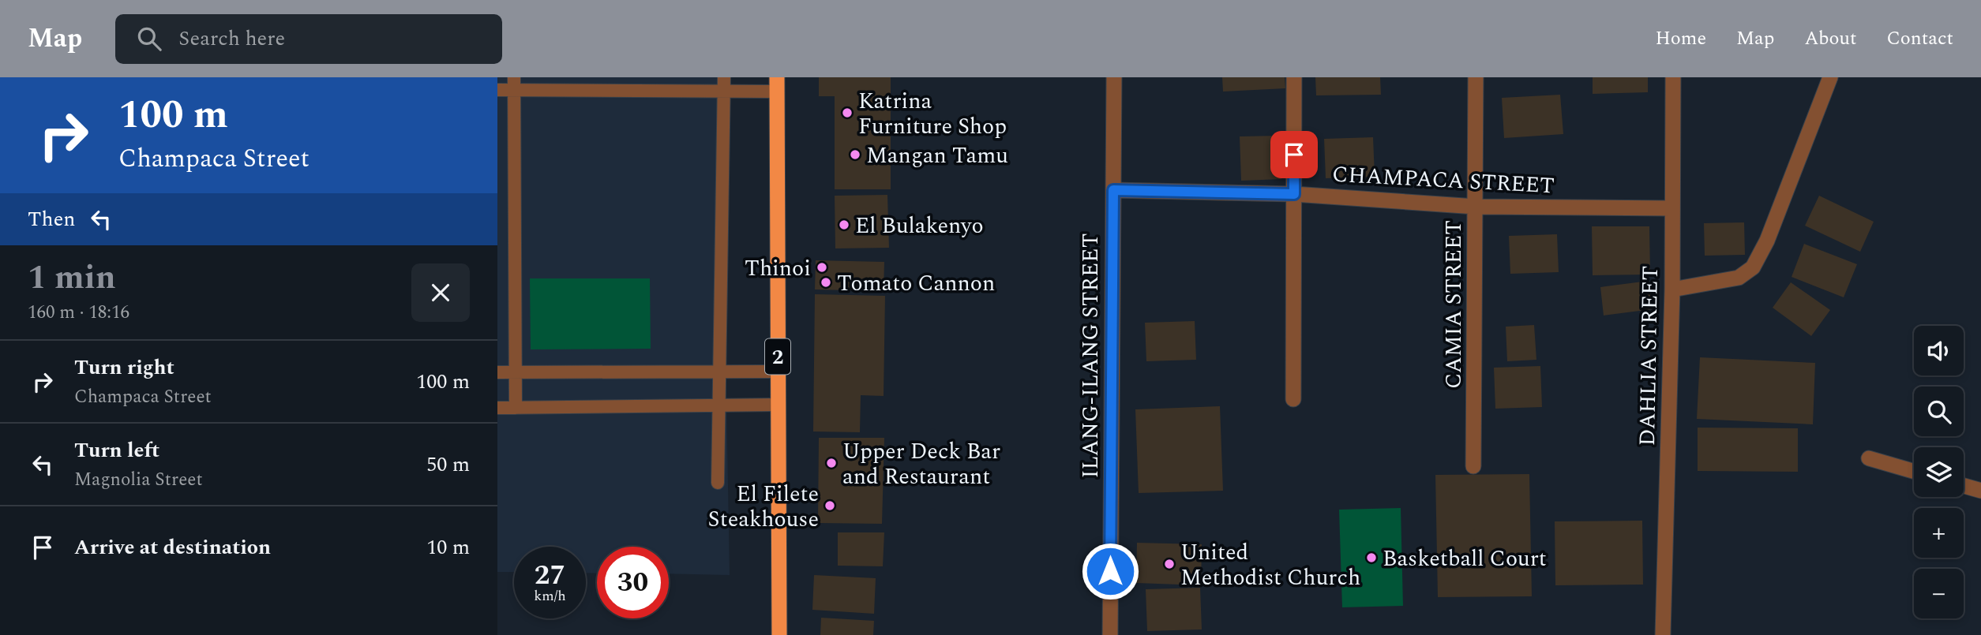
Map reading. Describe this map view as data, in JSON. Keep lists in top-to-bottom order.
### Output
{
  "streets": {
    "highway": ["2"],
    "street": [
      "CHAMPACA STREET",
      "CAMIA STREET",
      "ILANG-ILANG STREET",
      "DAHLIA STREET"
    ]
  },
  "crossings": [
    ["CHAMPACA STREET", "CAMIA STREET"],
    ["CHAMPACA STREET", "ILANG-ILANG STREET"],
    ["CHAMPACA STREET", "DAHLIA STREET"]
  ],
  "places": [
    "Katrina Furniture Shop",
    "Mangan Tamu",
    "El Bulakenyo",
    "Thinoi",
    "Tomato Cannon",
    "Upper Deck Bar and Restaurant",
    "El Filete Steakhouse",
    "Basketball Court",
    "United Methodist Church"
  ],
  "page": {
    "header": "Map",
    "search": "Search here",
    "nav": [
      "Home",
      "Map",
      "About",
      "Contact"
    ],
    "turn": ["100 m", "Champaca Street"],
    "then": "Then",
    "heading": ["1 min", "160 m · 18:16"],
    "map_buttons": ["+", "−"],
    "list": [
      {
        "name": "Turn right",
        "note": "Champaca Street",
        "value": "100 m"
      },
      {
        "name": "Turn left",
        "note": "Magnolia Street",
        "value": "50 m"
      },
      {
        "name": "Arrive at destination",
        "value": "10 m"
      }
    ],
    "speed": "27 km/h",
    "limit": "30"
  }
}
